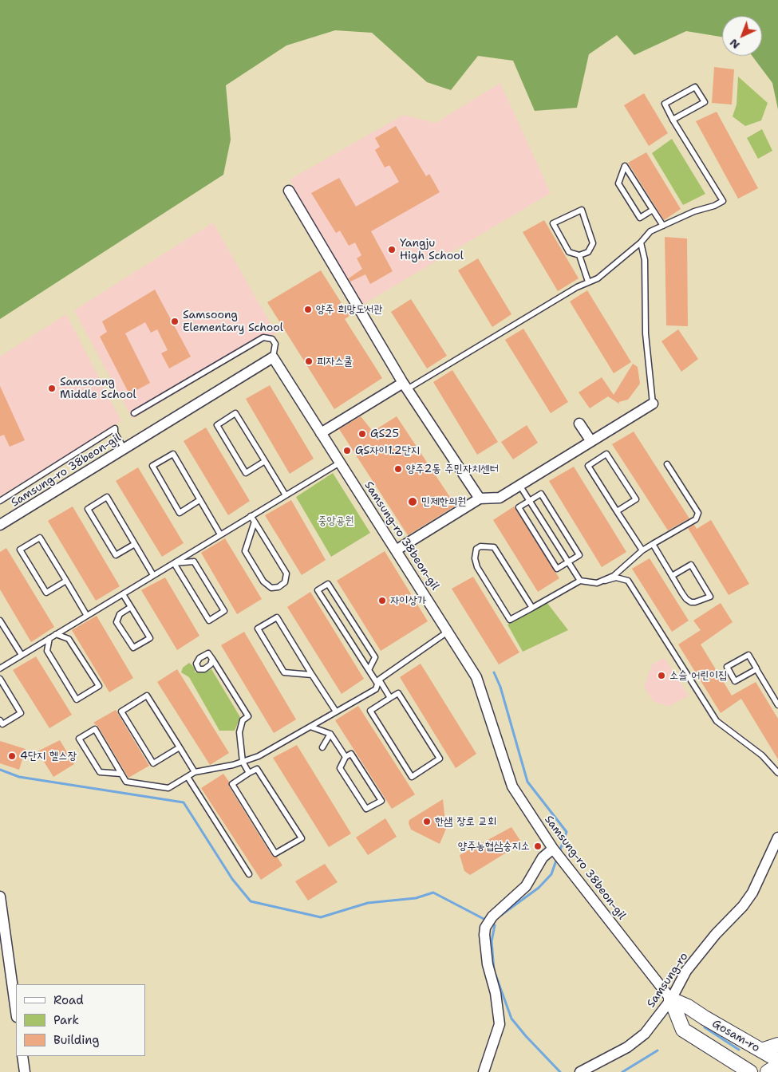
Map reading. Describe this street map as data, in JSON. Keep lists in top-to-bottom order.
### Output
{
  "streets": {
    "street": ["Samsung-ro 38beon-gil", "Samsung-ro", "Gosam-ro"]
  },
  "crossings": [
    ["Samsung-ro 38beon-gil", "Samsung-ro"],
    ["Samsung-ro 38beon-gil", "Gosam-ro"],
    ["Samsung-ro", "Gosam-ro"]
  ],
  "parks": ["중앙공원"],
  "places": [
    "Yangju High School",
    "양주 희망도서관",
    "Samsoong Elementary School",
    "피자스쿨",
    "Samsoong Middle School",
    "GS25",
    "GS자이1.2단지",
    "양주2동 주민자치센터",
    "민제한의원",
    "자이상가",
    "소슬 어린이집",
    "4단지 헬스장",
    "한샘 장로 교회",
    "양주농협삼숭지소"
  ],
  "legend": ["Road", "Park", "Building"],
  "north": "bottom left"
}
